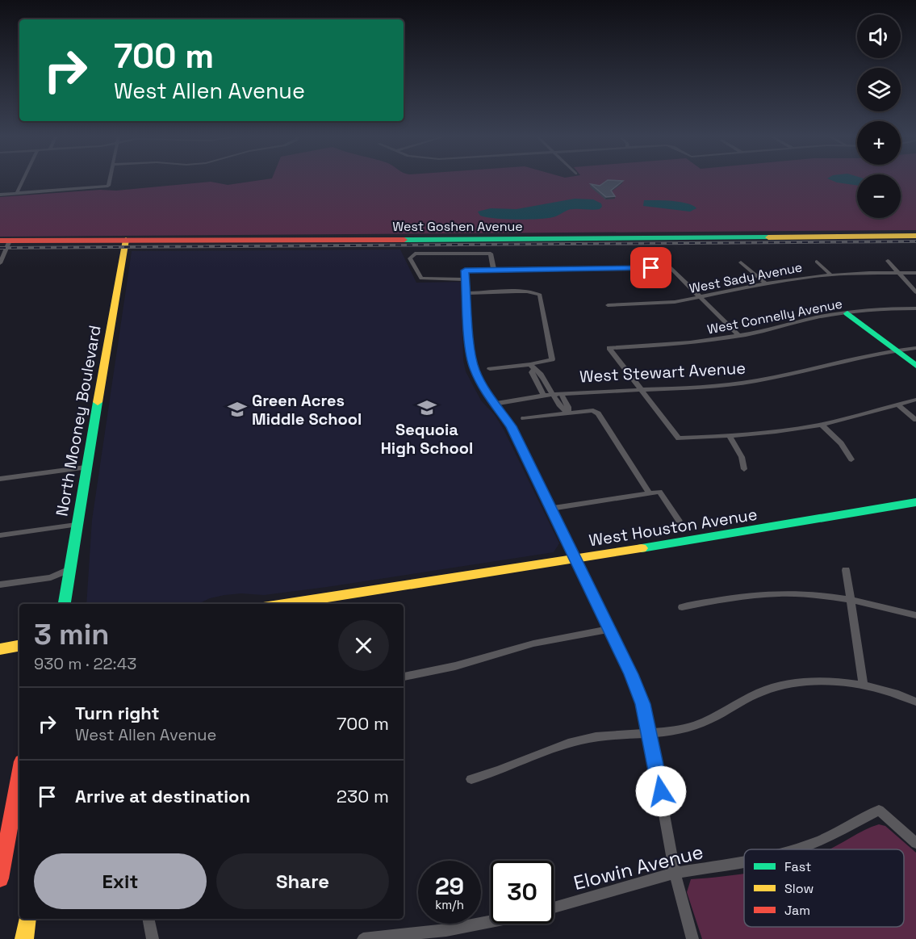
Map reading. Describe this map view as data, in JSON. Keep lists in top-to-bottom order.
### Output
{
  "streets": {
    "main road": ["West Goshen Avenue", "North Mooney Boulevard", "West Houston Avenue"],
    "street": [
      "West Sady Avenue",
      "West Connelly Avenue",
      "West Stewart Avenue",
      "Elowin Avenue"
    ]
  },
  "crossings": [
    ["West Goshen Avenue", "North Mooney Boulevard"],
    ["West Connelly Avenue", "West Stewart Avenue"]
  ],
  "places": {
    "school or university": ["Sequoia High School", "Green Acres Middle School"]
  },
  "legend": ["Fast", "Slow", "Jam"],
  "page": {
    "map_buttons": ["+", "−"],
    "turn": ["700 m", "West Allen Avenue"],
    "heading": ["3 min", "930 m · 22:43"],
    "list": [
      {
        "name": "Turn right",
        "note": "West Allen Avenue",
        "value": "700 m"
      },
      {
        "name": "Arrive at destination",
        "value": "230 m"
      }
    ],
    "buttons": ["Exit", "Share"],
    "speed": "29 km/h",
    "limit": "30"
  }
}
